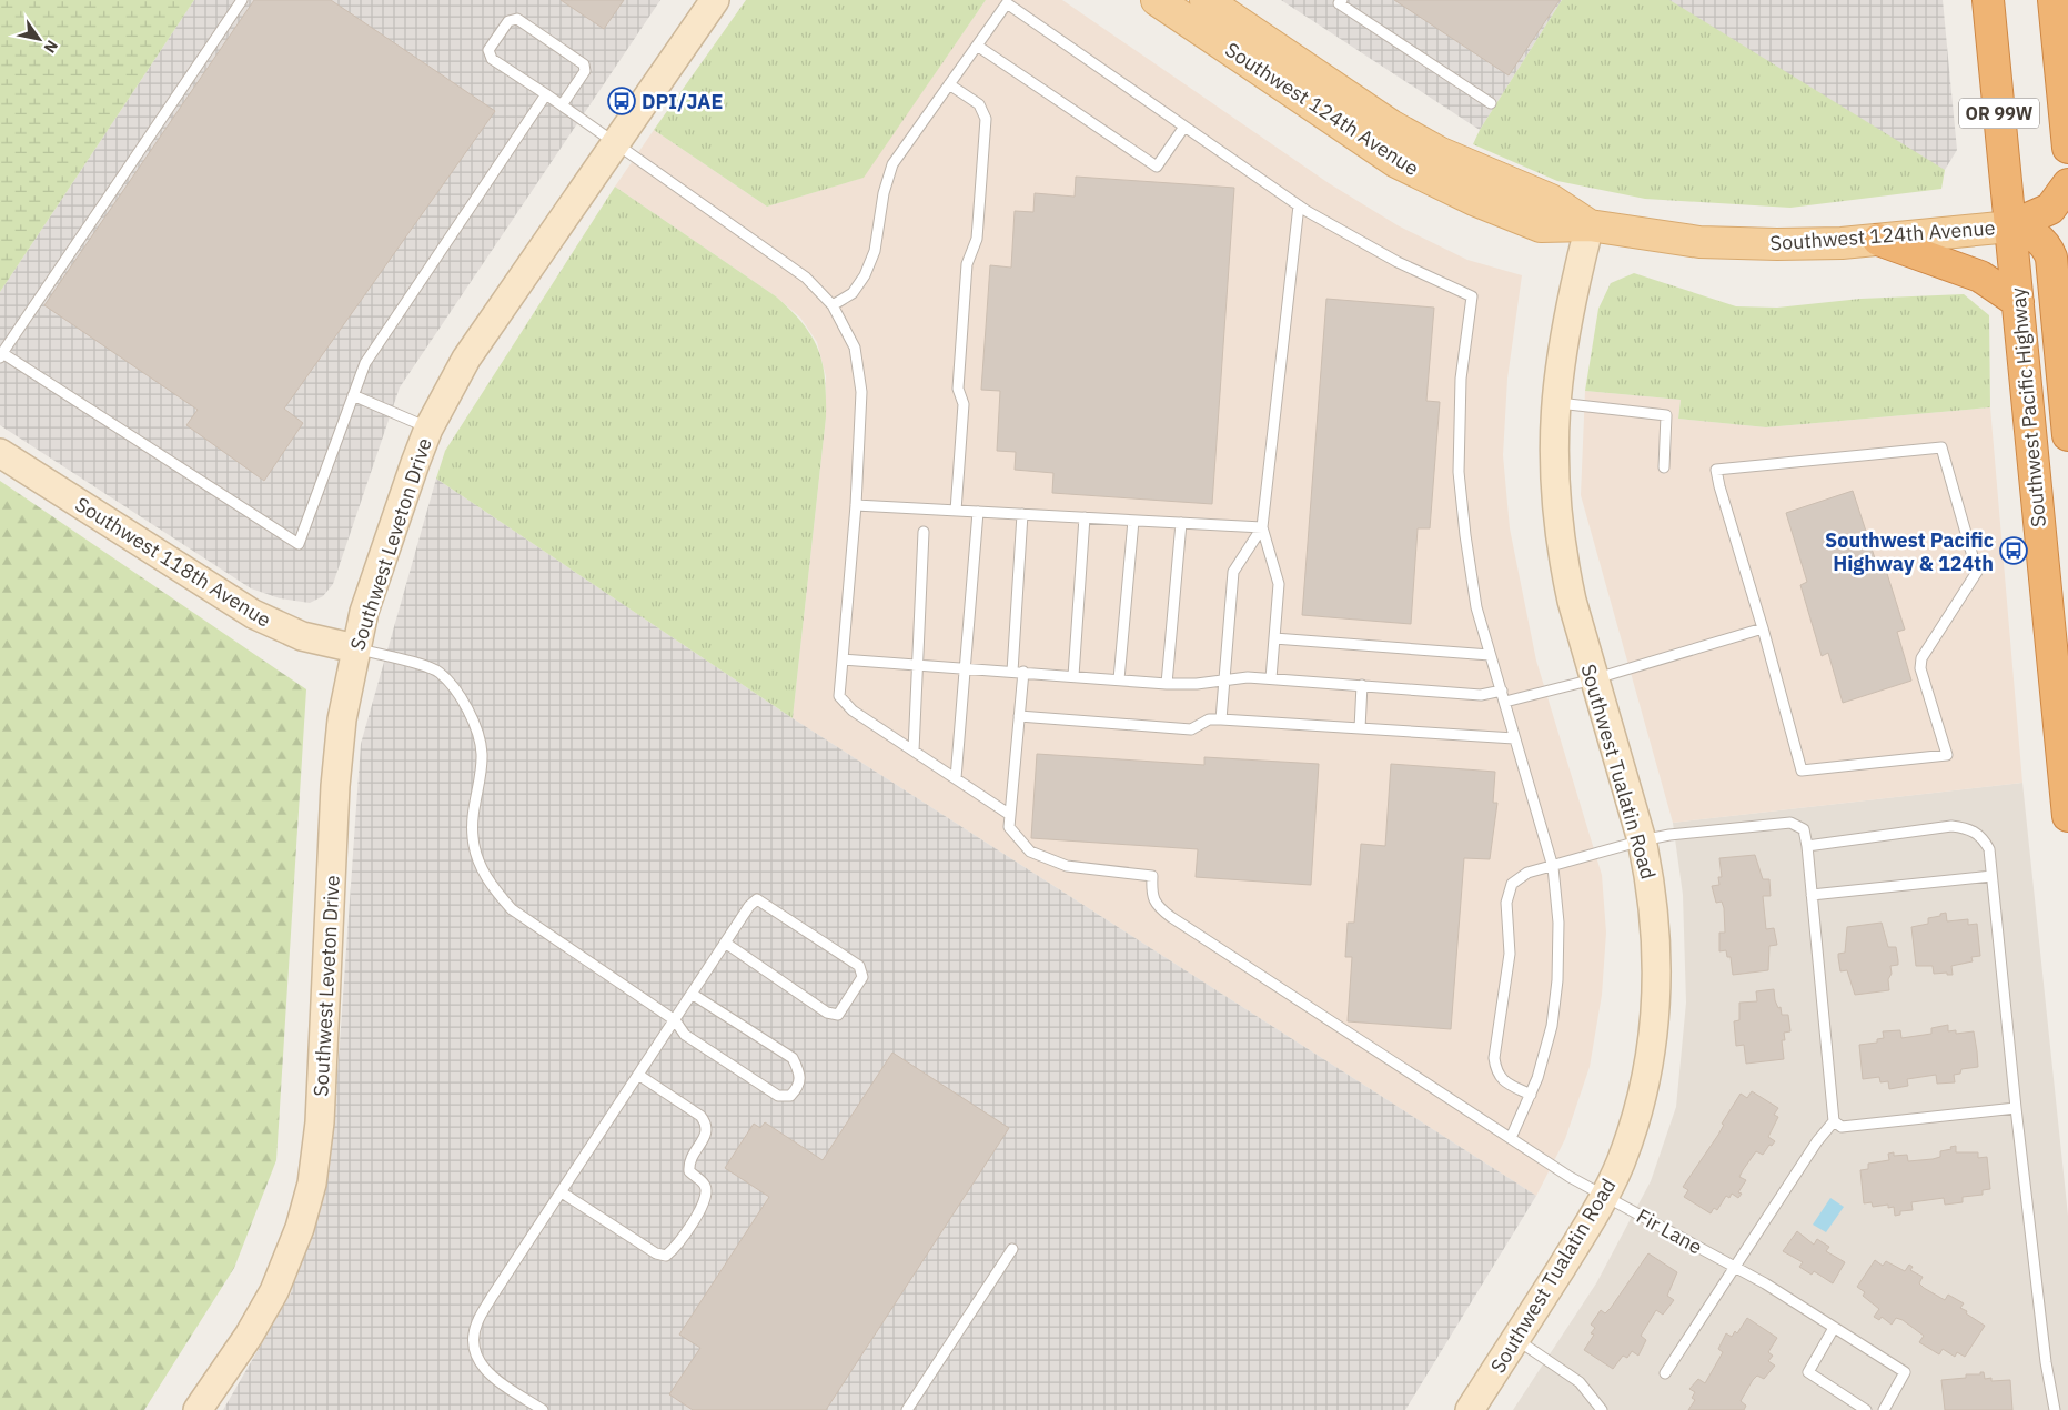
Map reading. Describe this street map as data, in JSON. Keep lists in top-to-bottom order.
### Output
{
  "streets": {
    "highway": ["OR 99W", "Southwest Pacific Highway"],
    "main road": ["Southwest 124th Avenue"],
    "street": ["Southwest Leveton Drive", "Southwest 118th Avenue", "Southwest Tualatin Road"],
    "lane": ["Fir Lane"]
  },
  "crossings": [
    ["Southwest 124th Avenue", "Southwest Pacific Highway"],
    ["Southwest 124th Avenue", "Southwest Tualatin Road"],
    ["Southwest Leveton Drive", "Southwest 118th Avenue"],
    ["Southwest Tualatin Road", "Fir Lane"]
  ],
  "places": {
    "bus stop": ["DPI/JAE", "Southwest Pacific Highway & 124th"]
  },
  "north": "bottom right"
}
